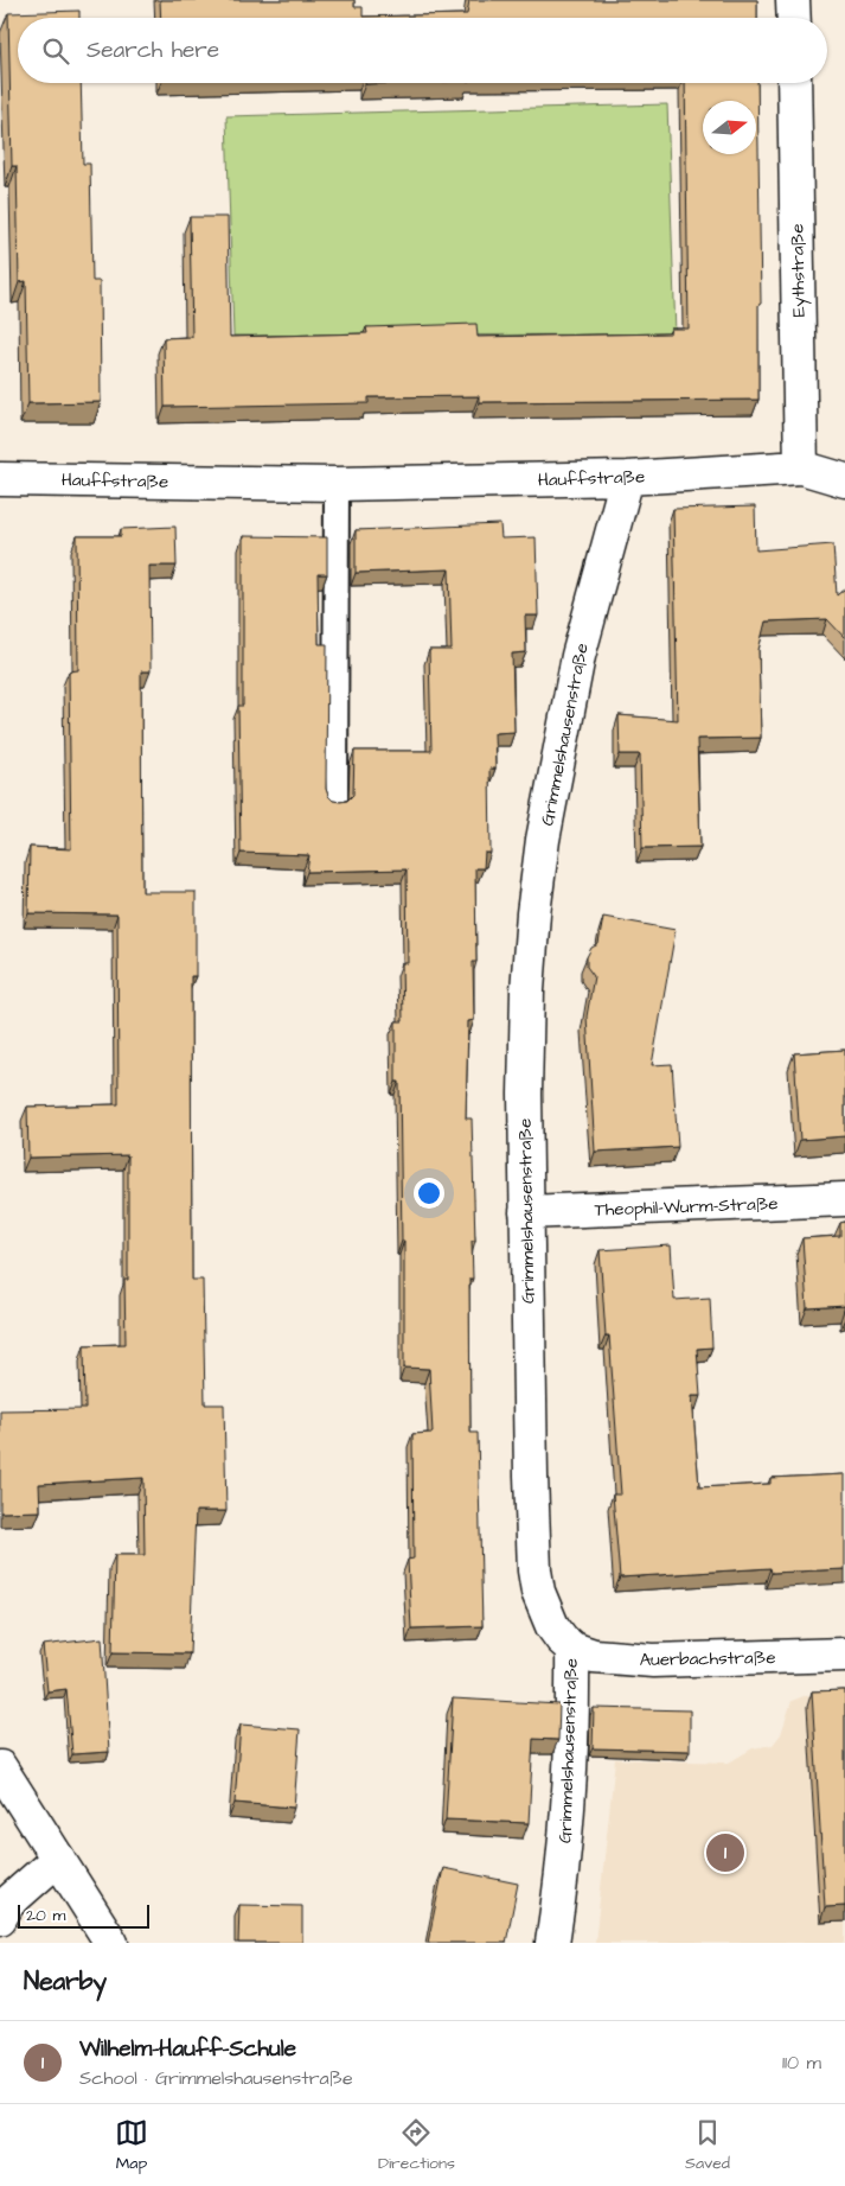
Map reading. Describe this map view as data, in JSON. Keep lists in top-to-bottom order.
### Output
{
  "streets": {
    "street": [
      "Eythstraße",
      "Hauffstraße",
      "Grimmelshausenstraße",
      "Theophil-Wurm-Straße",
      "Auerbachstraße"
    ]
  },
  "crossings": [
    ["Eythstraße", "Hauffstraße"],
    ["Hauffstraße", "Grimmelshausenstraße"],
    ["Grimmelshausenstraße", "Theophil-Wurm-Straße"],
    ["Grimmelshausenstraße", "Auerbachstraße"]
  ],
  "scale_bar": "20 m",
  "north": "right",
  "page": {
    "search": "Search here",
    "pins": "1",
    "scale": "20 m",
    "heading": "Nearby",
    "list": [
      {
        "mark": "1",
        "name": "Wilhelm-Hauff-Schule",
        "note": "School · Grimmelshausenstraße",
        "value": "110 m"
      }
    ],
    "nav": ["Map", "Directions", "Saved"]
  }
}
